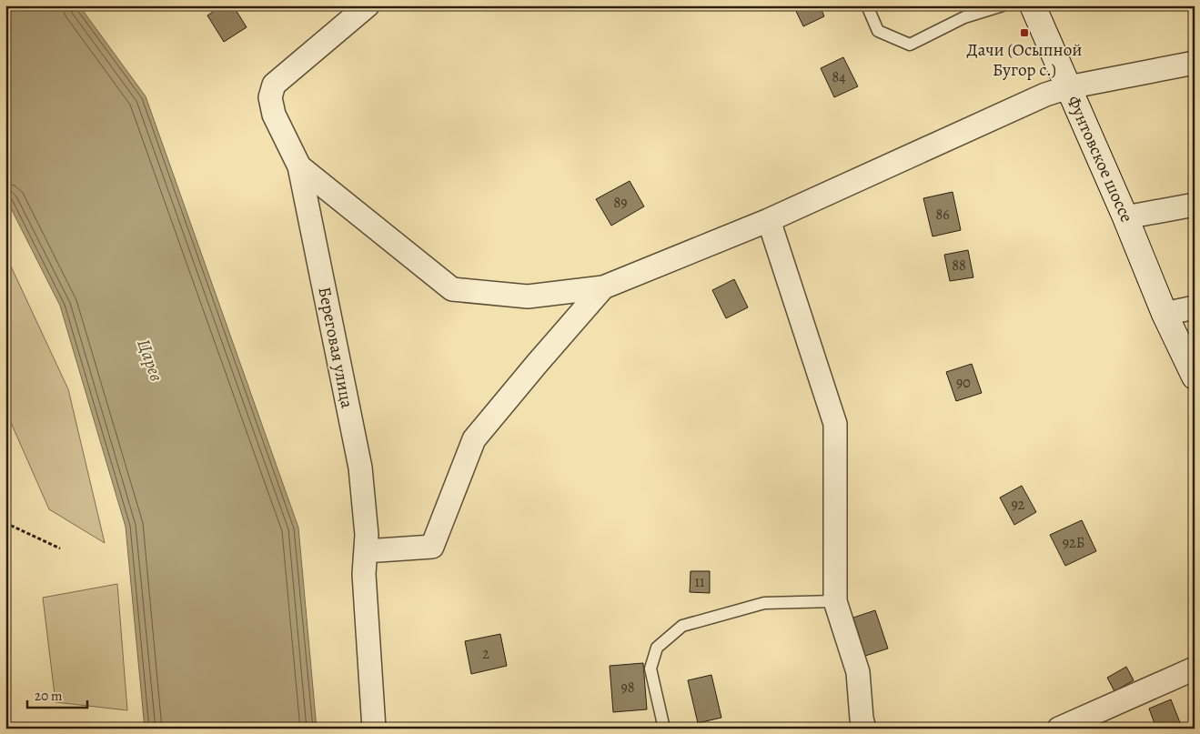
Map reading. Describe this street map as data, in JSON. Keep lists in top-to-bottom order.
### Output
{
  "streets": {
    "street": ["Фунтовское шоссе", "Береговая улица"]
  },
  "water": ["Царев"],
  "places": {
    "transit": ["Дачи (Осыпной Бугор с.)"]
  },
  "house_numbers": [
    "84",
    "89",
    "86",
    "88",
    "90",
    "92",
    "92Б",
    "11",
    "2",
    "98"
  ],
  "scale_bar": "20 m"
}
